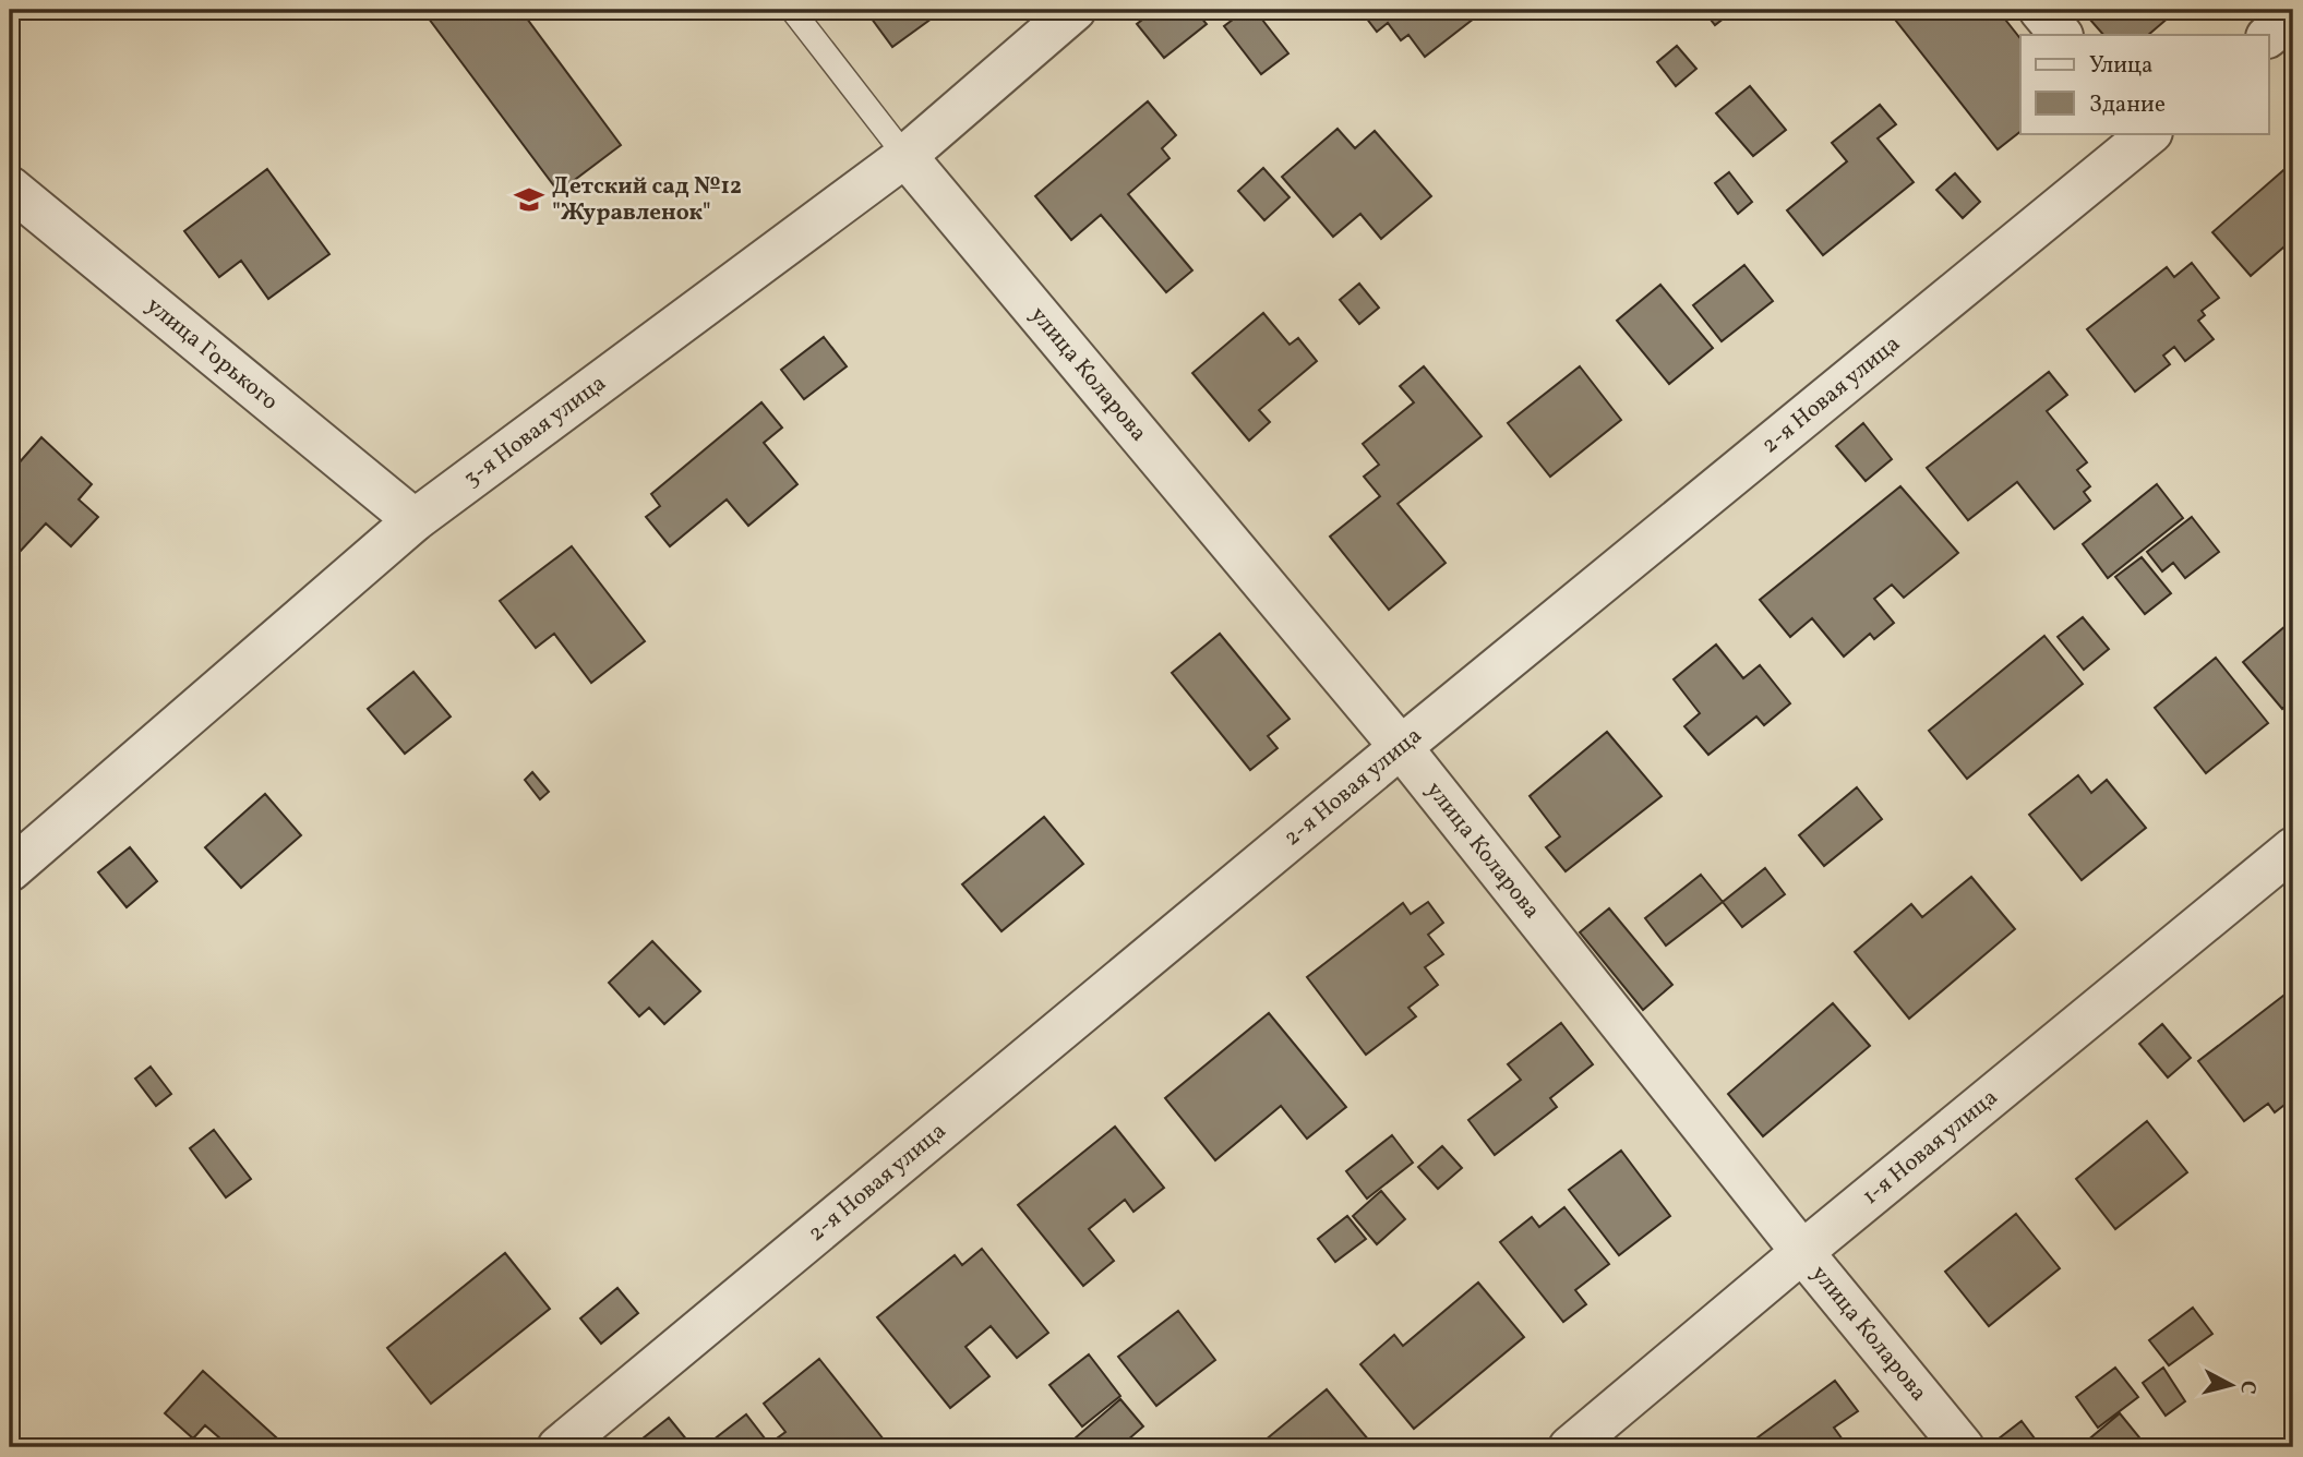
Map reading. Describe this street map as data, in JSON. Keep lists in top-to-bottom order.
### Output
{
  "streets": {
    "street": [
      "улица Горького",
      "улица Коларова",
      "2-я Новая улица",
      "3-я Новая улица",
      "1-я Новая улица"
    ]
  },
  "crossings": [
    ["улица Горького", "3-я Новая улица"],
    ["улица Коларова", "2-я Новая улица"],
    ["улица Коларова", "3-я Новая улица"],
    ["улица Коларова", "1-я Новая улица"]
  ],
  "places": {
    "school or university": ["Детский сад №12 \"Журавленок\""]
  },
  "legend": ["Улица", "Здание"],
  "north": "right"
}
